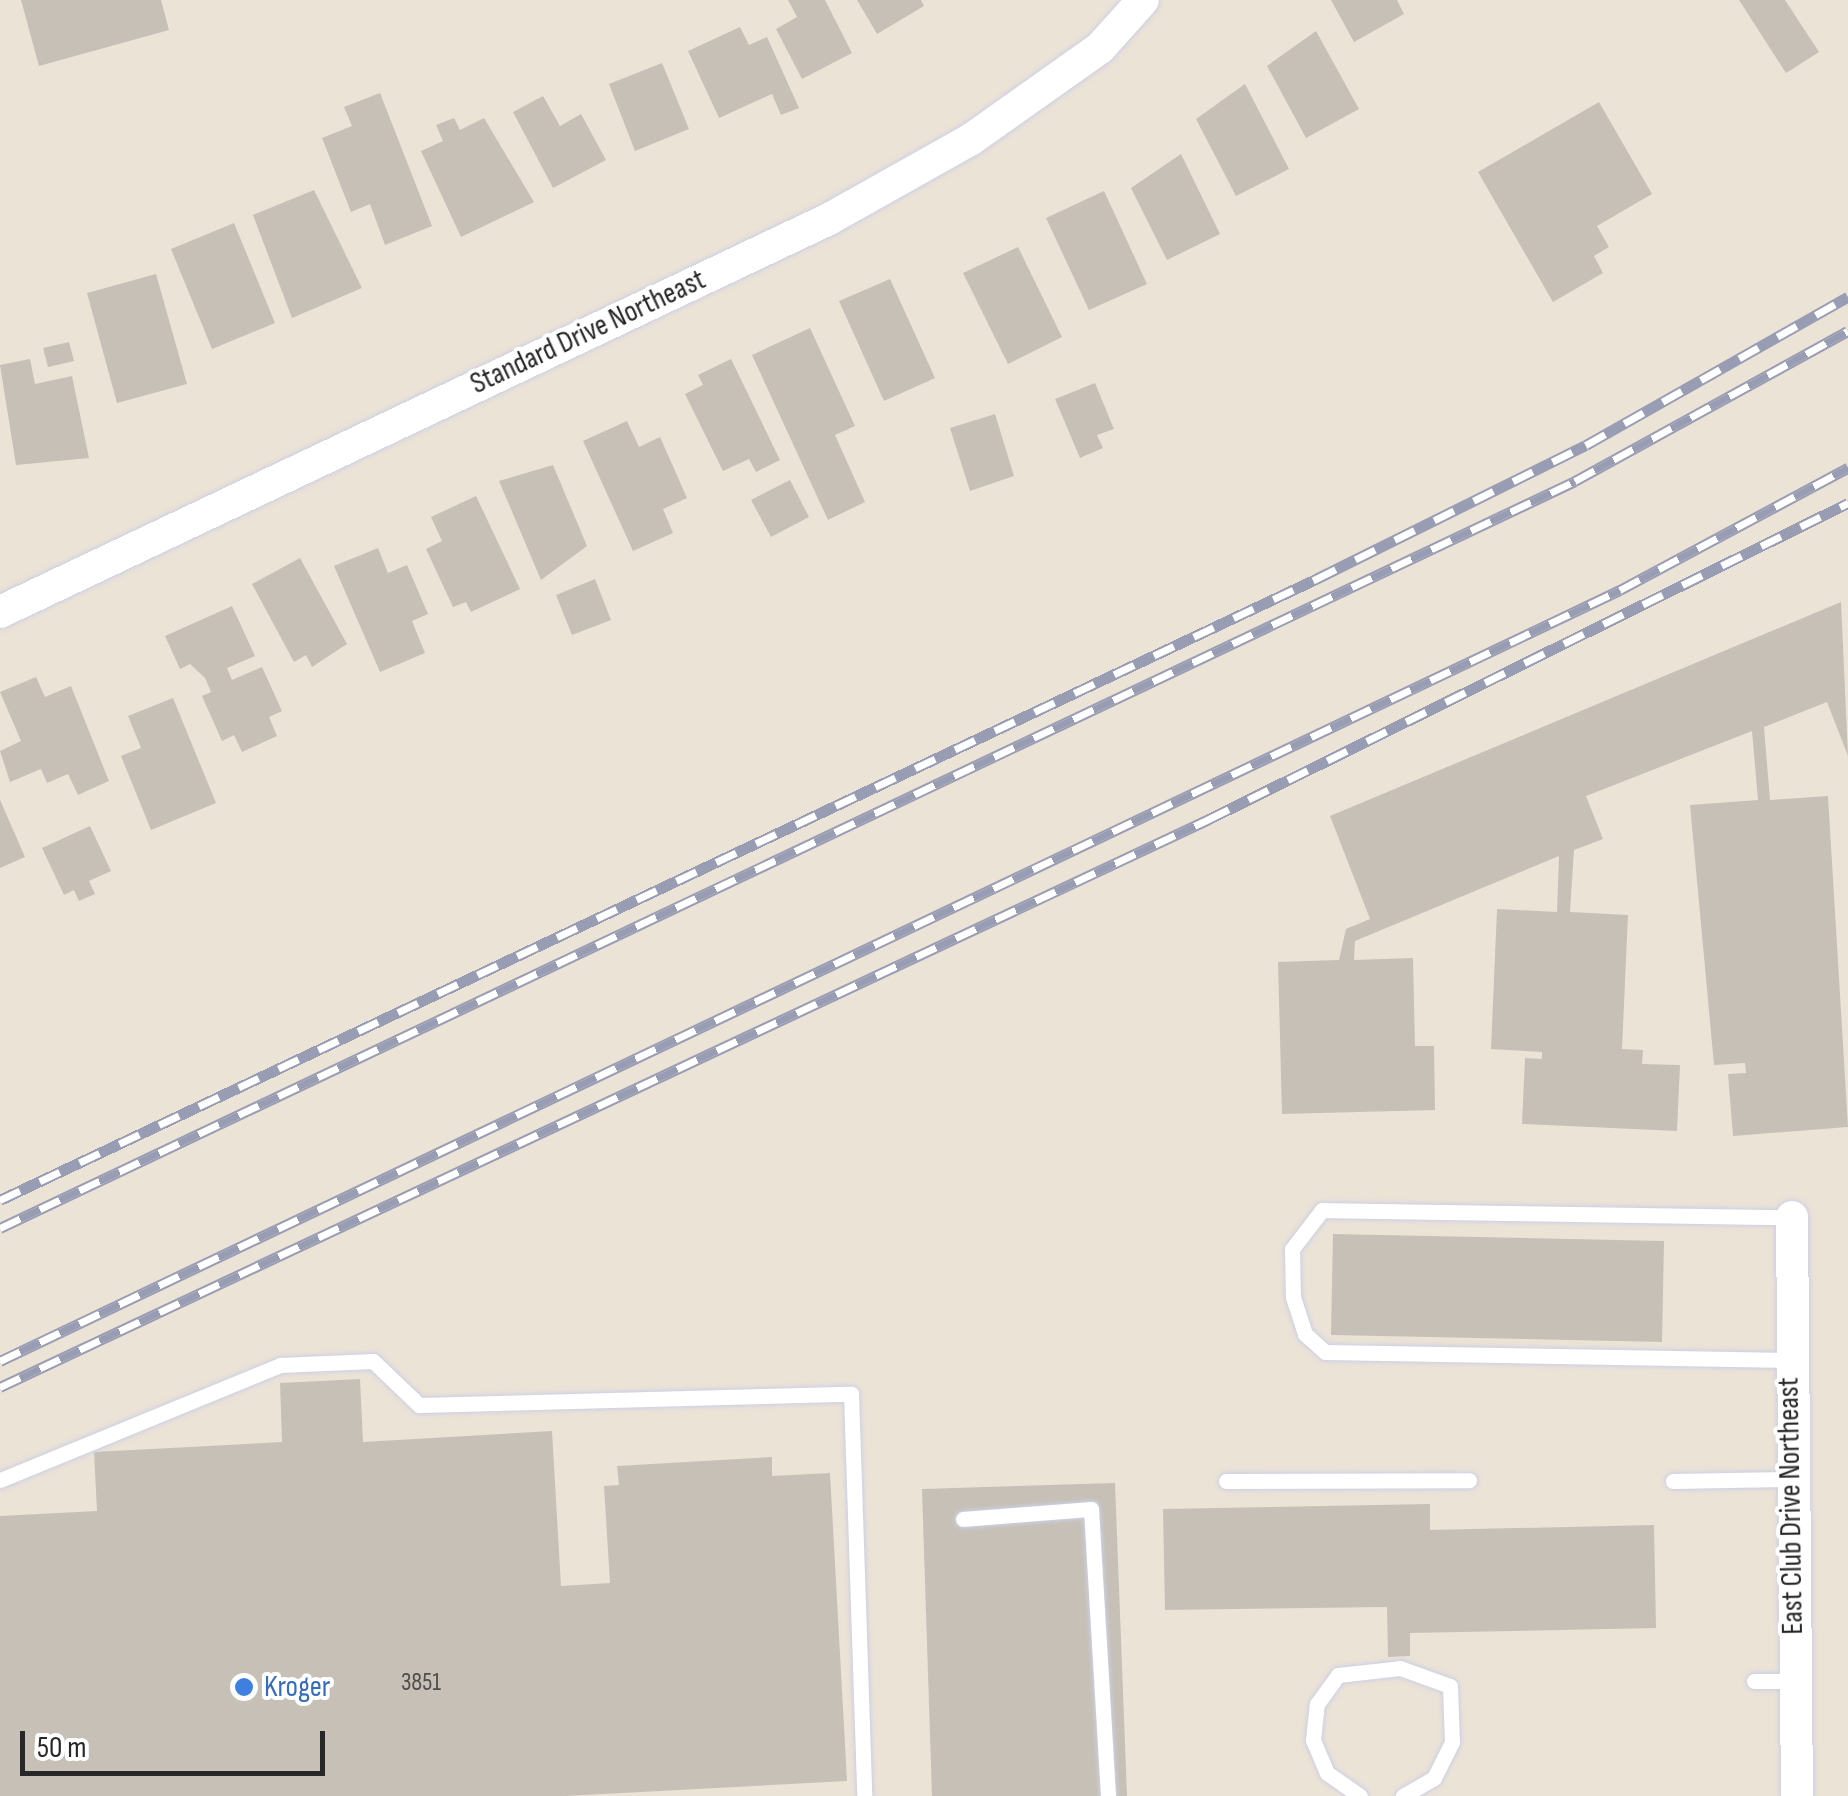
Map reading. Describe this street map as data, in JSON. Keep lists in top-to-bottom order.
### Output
{
  "streets": {
    "street": ["Standard Drive Northeast", "East Club Drive Northeast"]
  },
  "places": ["Kroger"],
  "house_numbers": ["3851"],
  "scale_bar": "50 m"
}
